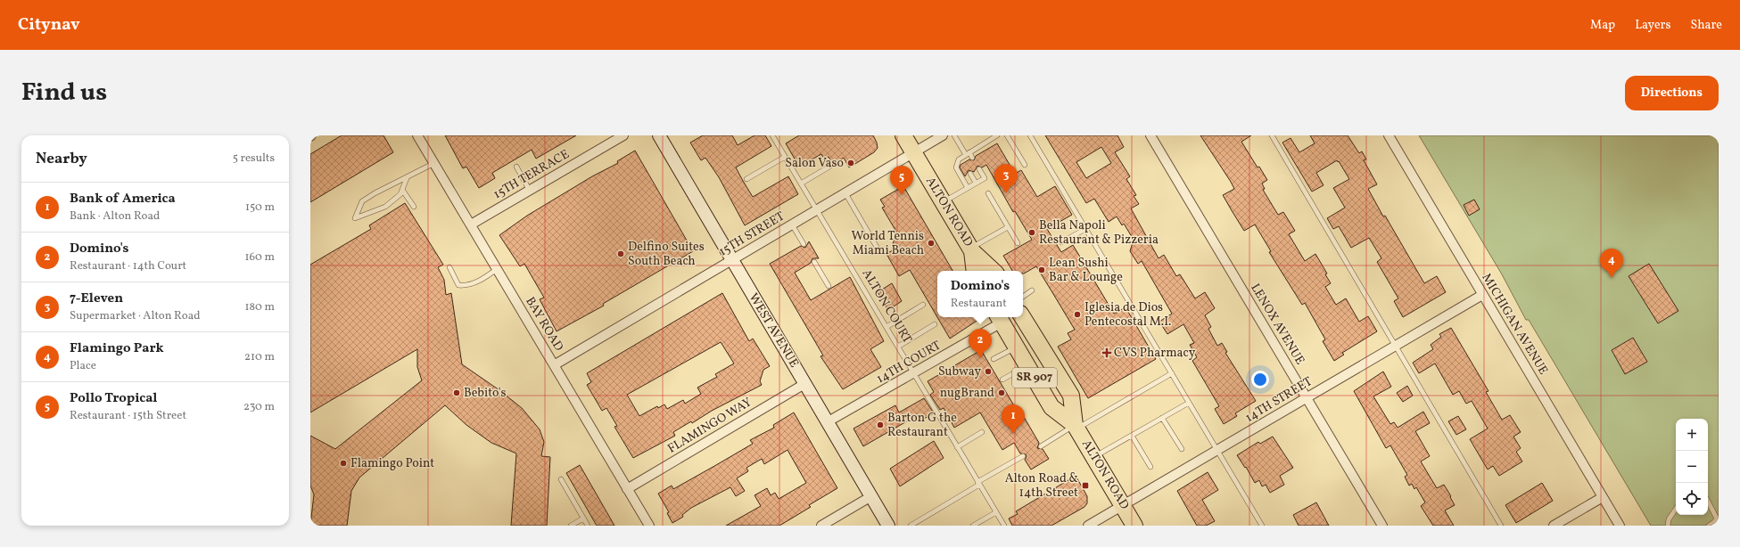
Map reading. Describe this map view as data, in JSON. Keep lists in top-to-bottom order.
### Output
{
  "streets": {
    "highway": ["ALTON ROAD", "SR 907"],
    "street": [
      "15TH TERRACE",
      "15TH STREET",
      "BAY ROAD",
      "LENOX AVENUE",
      "MICHIGAN AVENUE",
      "WEST AVENUE",
      "14TH COURT",
      "14TH STREET",
      "FLAMINGO WAY"
    ],
    "lane": ["ALTON COURT"]
  },
  "crossings": [
    ["15TH TERRACE", "BAY ROAD"],
    ["ALTON ROAD", "15TH STREET"],
    ["ALTON ROAD", "14TH COURT"],
    ["ALTON ROAD", "14TH STREET"],
    ["15TH STREET", "ALTON COURT"],
    ["15TH STREET", "BAY ROAD"],
    ["15TH STREET", "WEST AVENUE"],
    ["ALTON COURT", "14TH COURT"],
    ["BAY ROAD", "FLAMINGO WAY"],
    ["LENOX AVENUE", "14TH STREET"],
    ["MICHIGAN AVENUE", "14TH STREET"],
    ["WEST AVENUE", "14TH COURT"],
    ["WEST AVENUE", "FLAMINGO WAY"]
  ],
  "places": {
    "other": [
      "Salon Vaso",
      "Bella Napoli Restaurant & Pizzeria",
      "World Tennis Miami Beach",
      "Delfino Suites South Beach",
      "Lean Sushi Bar & Lounge",
      "Iglesia de Dios Pentecostal M.I.",
      "Subway",
      "Bebito's",
      "nugBrand",
      "Barton G the Restaurant",
      "Flamingo Point"
    ],
    "health": ["CVS Pharmacy"],
    "transit": ["Alton Road & 14th Street"]
  },
  "page": {
    "header": "Citynav",
    "nav": ["Map", "Layers", "Share"],
    "title": "Find us",
    "buttons": "Directions",
    "heading": ["Nearby", "5 results"],
    "pins": [
      "3",
      "5",
      "4",
      "2",
      "1"
    ],
    "list": [
      {
        "mark": "1",
        "name": "Bank of America",
        "note": "Bank · Alton Road",
        "value": "150 m"
      },
      {
        "mark": "2",
        "name": "Domino's",
        "note": "Restaurant · 14th Court",
        "value": "160 m"
      },
      {
        "mark": "3",
        "name": "7-Eleven",
        "note": "Supermarket · Alton Road",
        "value": "180 m"
      },
      {
        "mark": "4",
        "name": "Flamingo Park",
        "note": "Place",
        "value": "210 m"
      },
      {
        "mark": "5",
        "name": "Pollo Tropical",
        "note": "Restaurant · 15th Street",
        "value": "230 m"
      }
    ],
    "popup": ["Domino's", "Restaurant"],
    "map_buttons": ["+", "−"]
  }
}
